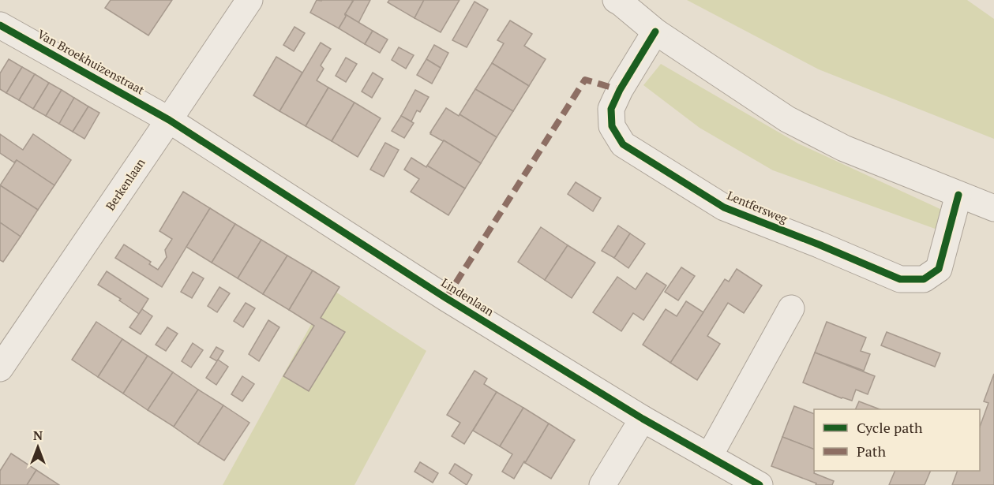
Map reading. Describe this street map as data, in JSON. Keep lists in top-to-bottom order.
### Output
{
  "streets": {
    "street": [
      "Van Broekhuizenstraat",
      "Berkenlaan",
      "Lentfersweg",
      "Lindenlaan"
    ]
  },
  "crossings": [
    ["Van Broekhuizenstraat", "Berkenlaan"],
    ["Van Broekhuizenstraat", "Lindenlaan"],
    ["Berkenlaan", "Lindenlaan"]
  ],
  "legend": ["Cycle path", "Path"],
  "north": "top"
}
